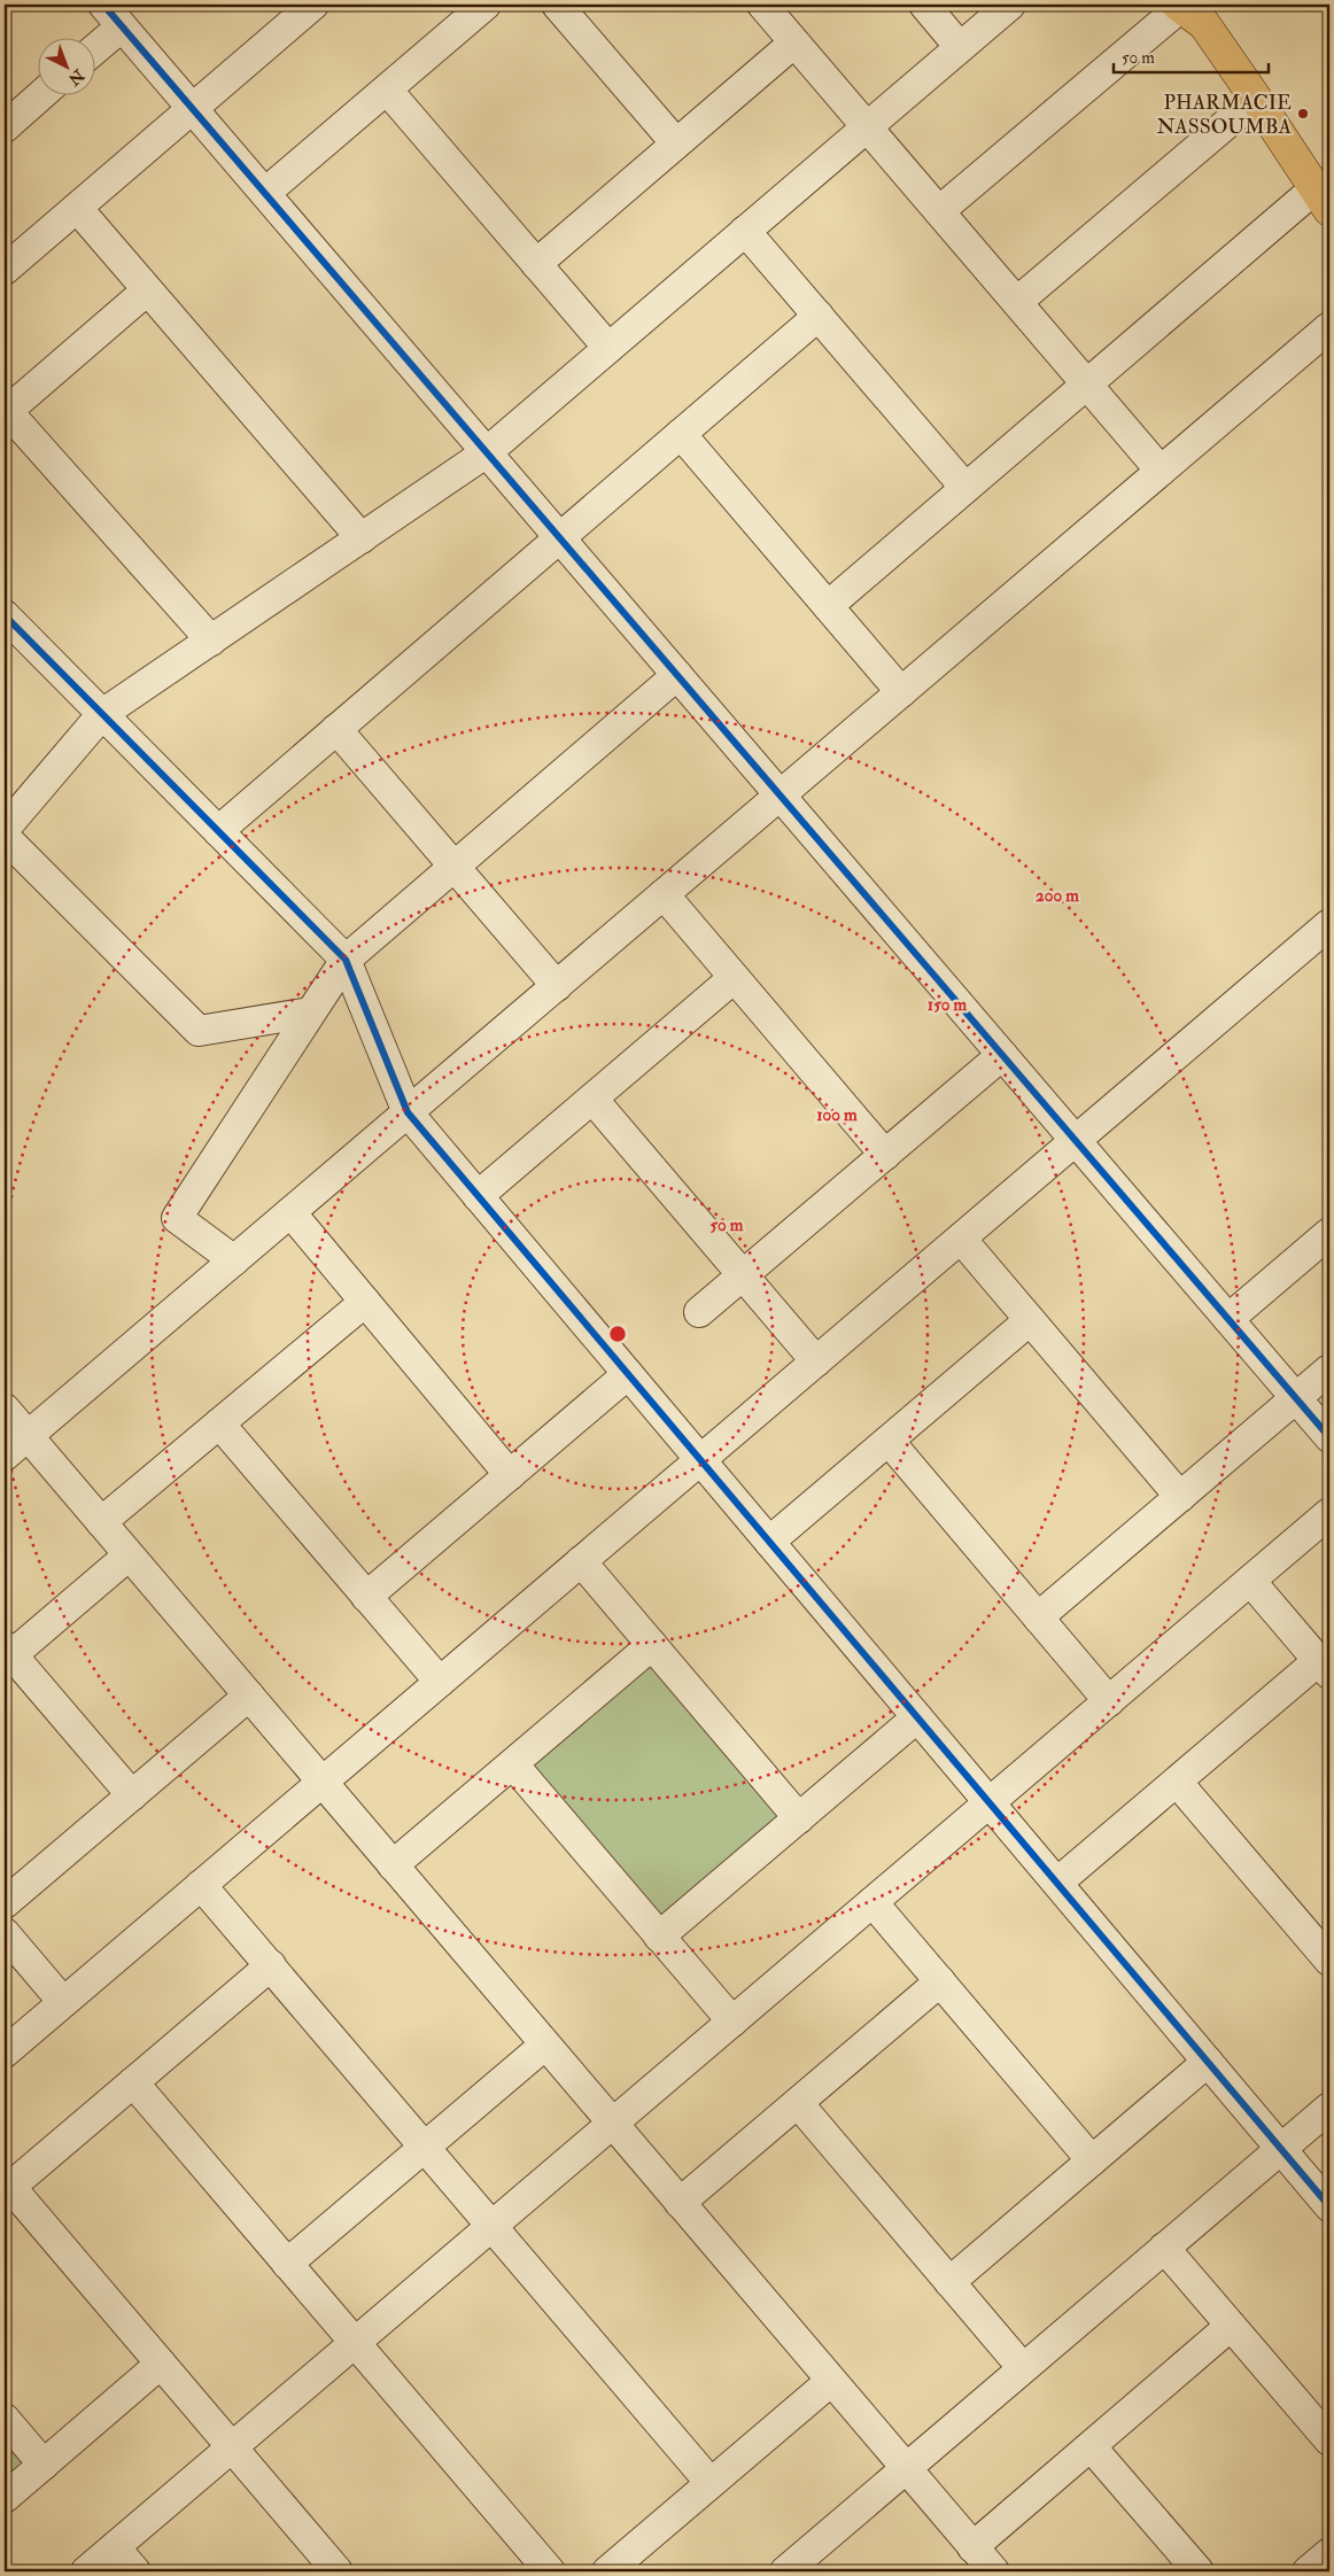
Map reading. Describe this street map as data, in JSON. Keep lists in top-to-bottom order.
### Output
{
  "places": ["PHARMACIE NASSOUMBA"],
  "scale_bar": "50 m",
  "north": "bottom right",
  "rings": [
    "200 m",
    "150 m",
    "100 m",
    "50 m"
  ]
}
